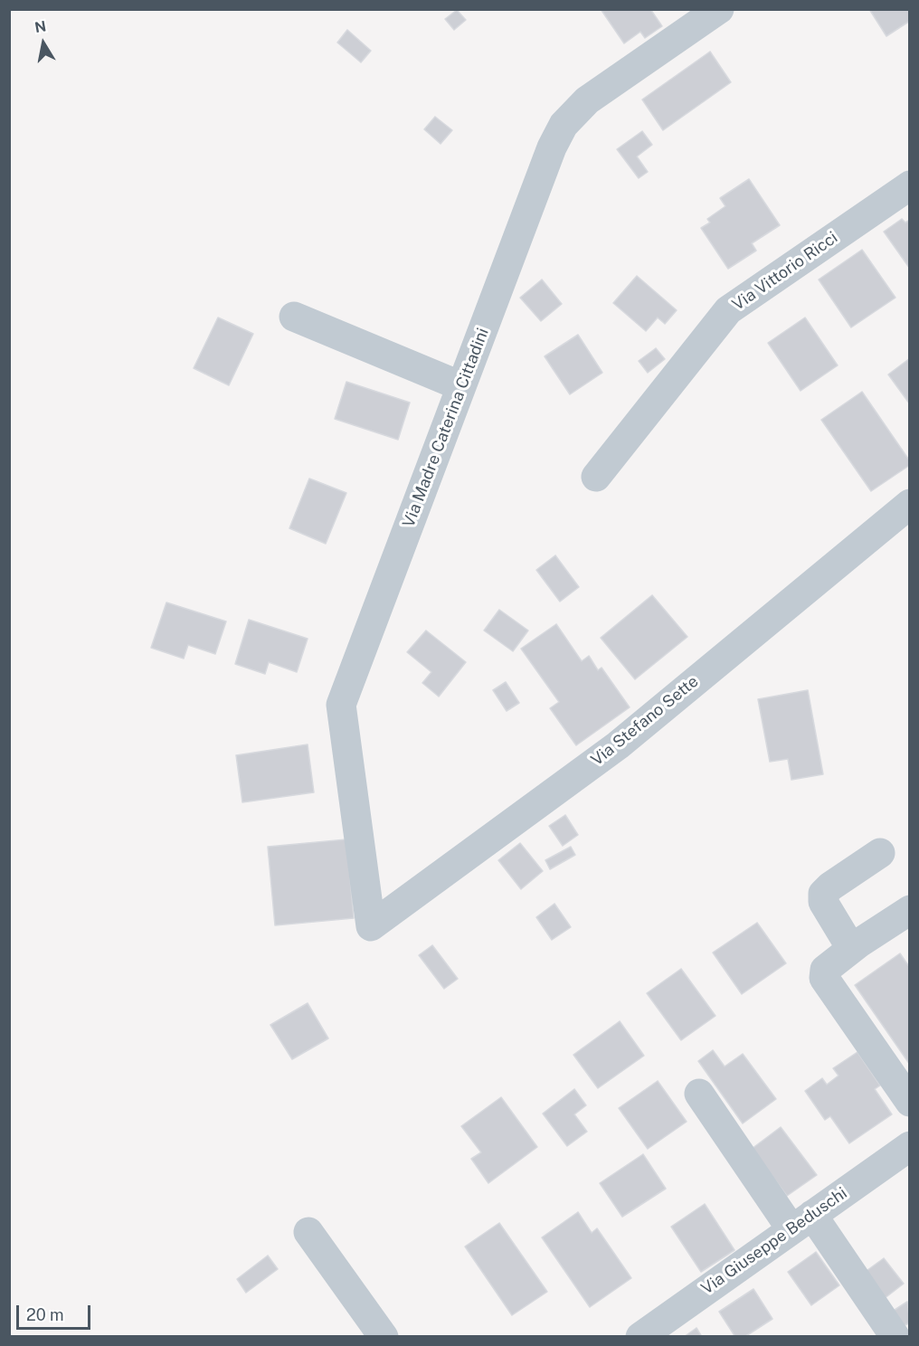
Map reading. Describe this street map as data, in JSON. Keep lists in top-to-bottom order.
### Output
{
  "streets": {
    "street": [
      "Via Vittorio Ricci",
      "Via Madre Caterina Cittadini",
      "Via Stefano Sette",
      "Via Giuseppe Beduschi"
    ]
  },
  "crossings": [
    ["Via Madre Caterina Cittadini", "Via Stefano Sette"]
  ],
  "scale_bar": "20 m",
  "north": "top"
}
